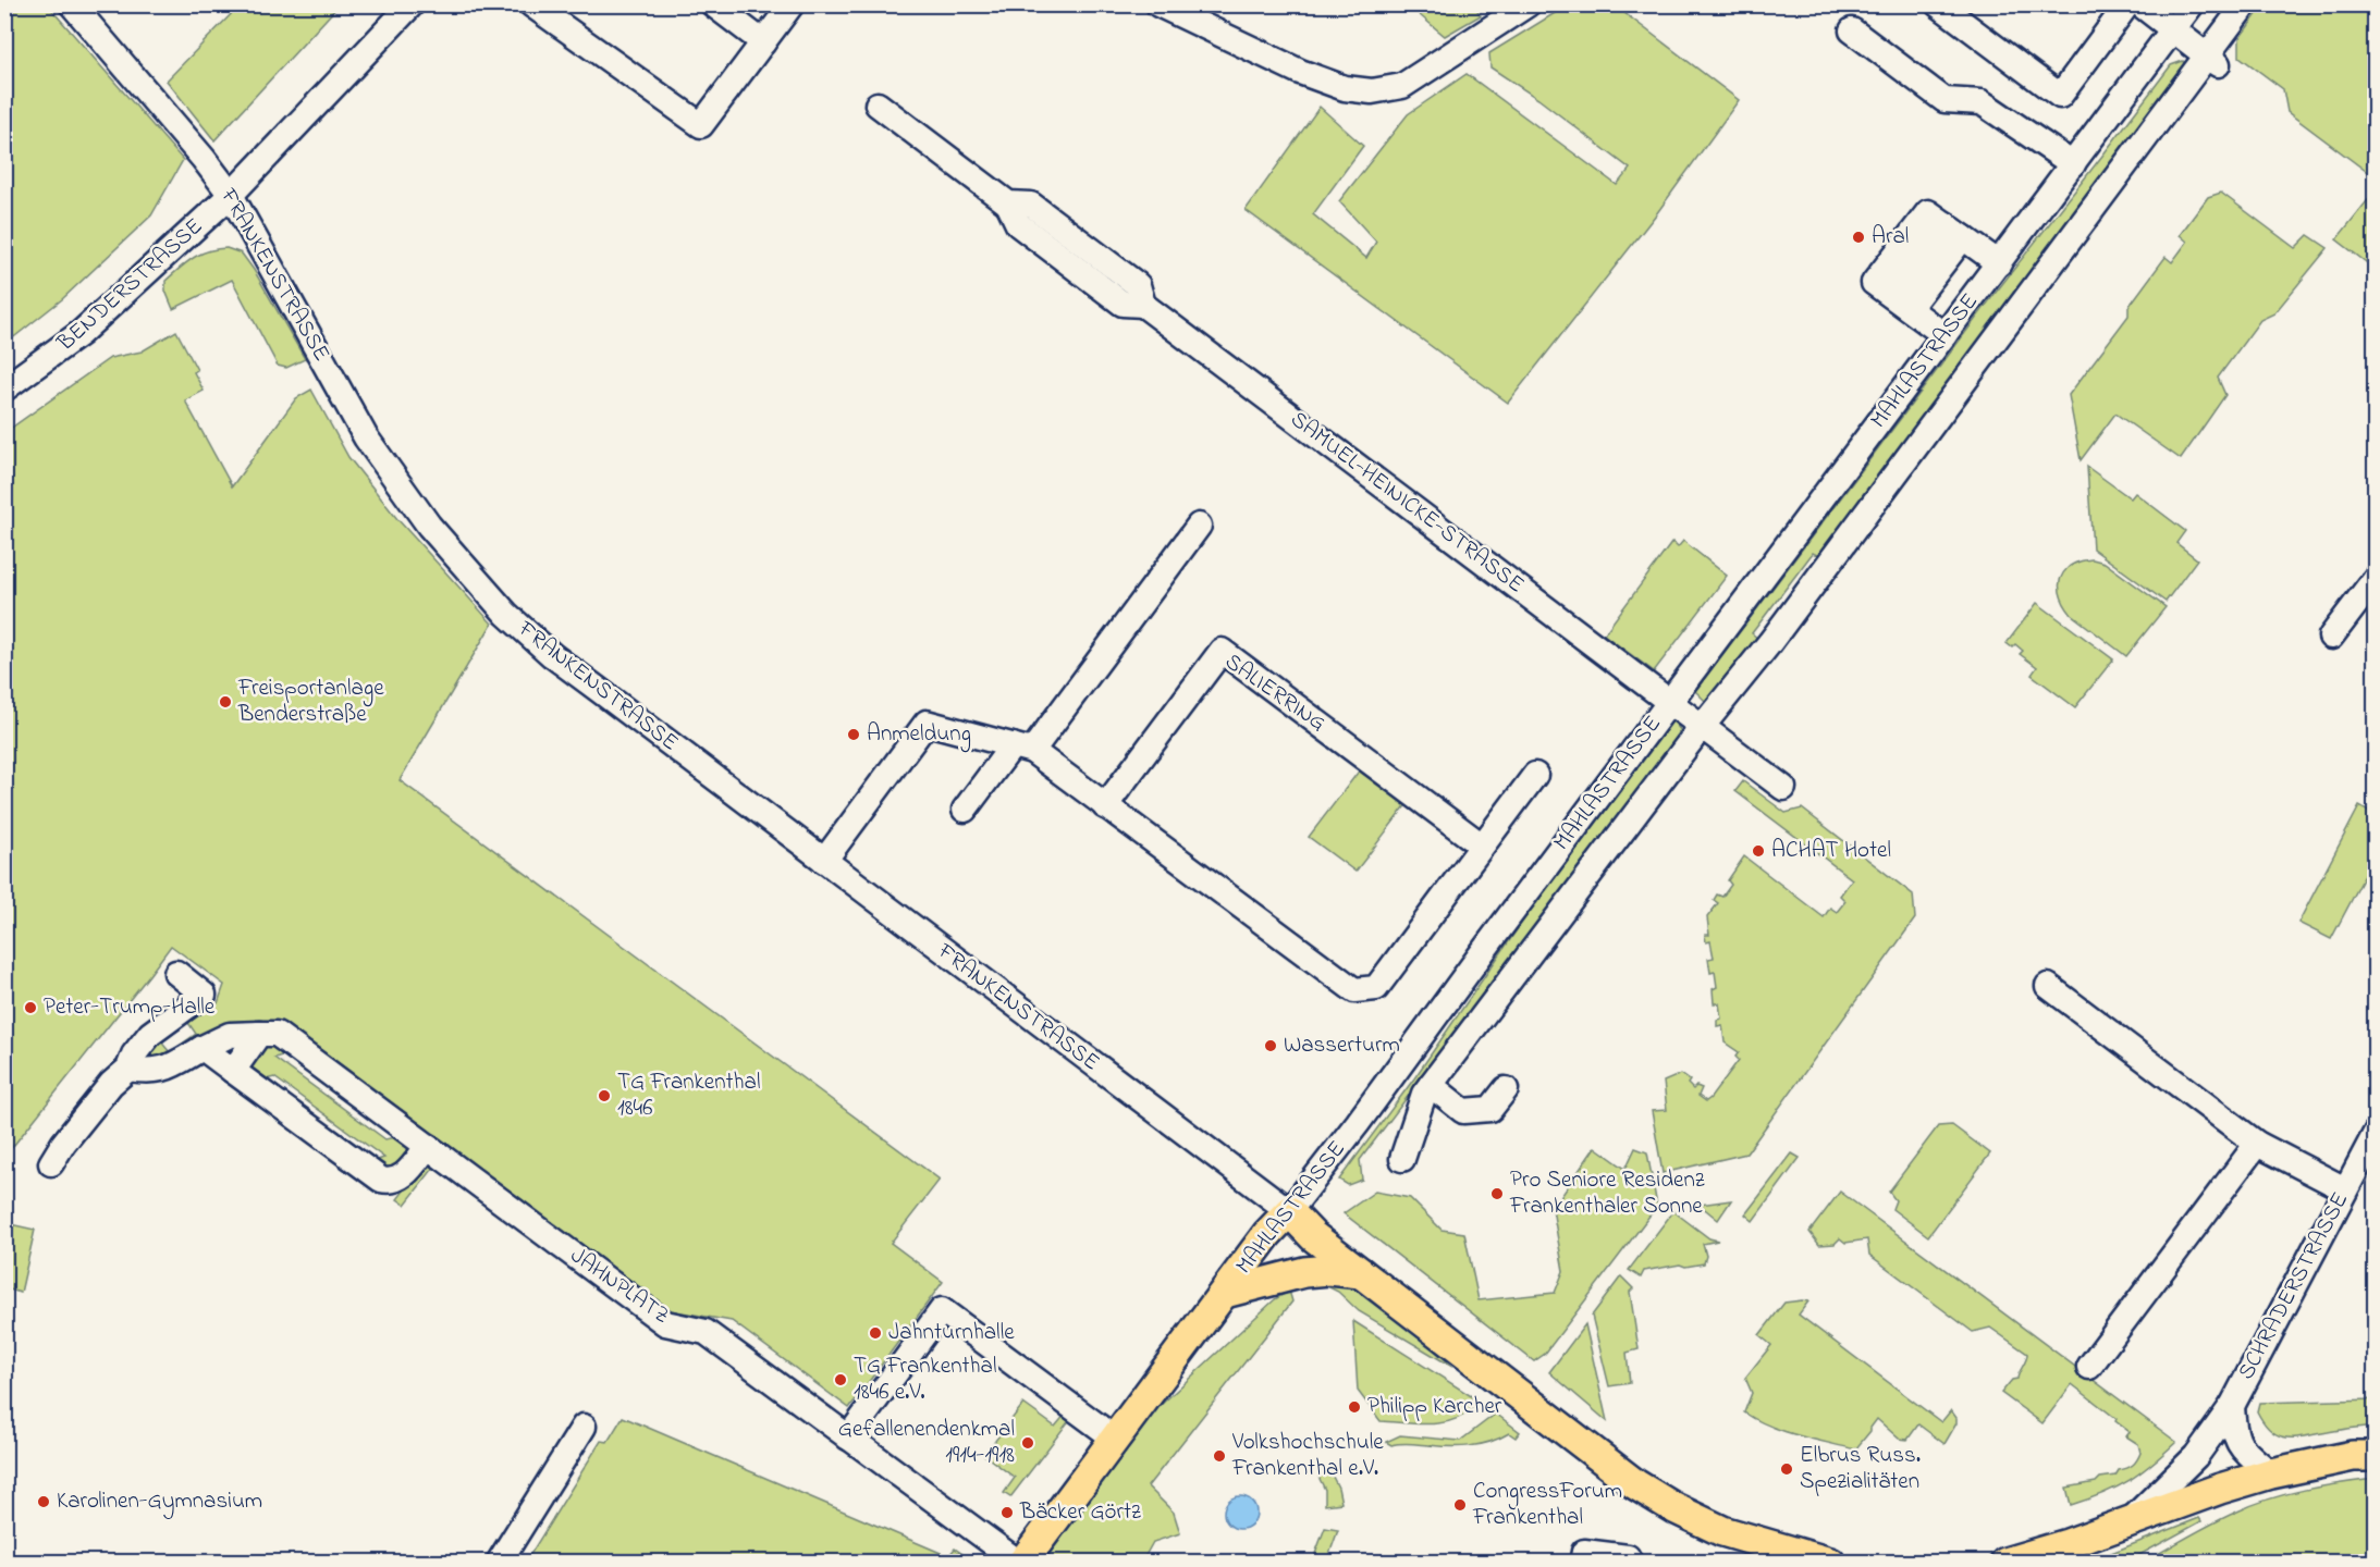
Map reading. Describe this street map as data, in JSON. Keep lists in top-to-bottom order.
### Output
{
  "streets": {
    "main road": ["MAHLASTRASSE"],
    "street": [
      "FRANKENSTRASSE",
      "BENDERSTRASSE",
      "SAMUEL-HEINICKE-STRASSE",
      "SALIERRING",
      "JAHNPLATZ",
      "SCHRADERSTRASSE"
    ]
  },
  "crossings": [
    ["FRANKENSTRASSE", "BENDERSTRASSE"],
    ["FRANKENSTRASSE", "MAHLASTRASSE"],
    ["MAHLASTRASSE", "SAMUEL-HEINICKE-STRASSE"],
    ["MAHLASTRASSE", "JAHNPLATZ"]
  ],
  "places": [
    "Aral",
    "Freisportanlage Benderstraße",
    "Anmeldung",
    "ACHAT Hotel",
    "Peter-Trump-Halle",
    "Wasserturm",
    "TG Frankenthal 1846",
    "Pro Seniore Residenz Frankenthaler Sonne",
    "Jahnturnhalle",
    "TG Frankenthal 1846 e.V.",
    "Philipp Karcher",
    "Gefallenendenkmal 1914-1918",
    "Volkshochschule Frankenthal e.V.",
    "Elbrus Russ. Spezialitäten",
    "Karolinen-Gymnasium",
    "CongressForum Frankenthal",
    "Bäcker Görtz"
  ]
}
